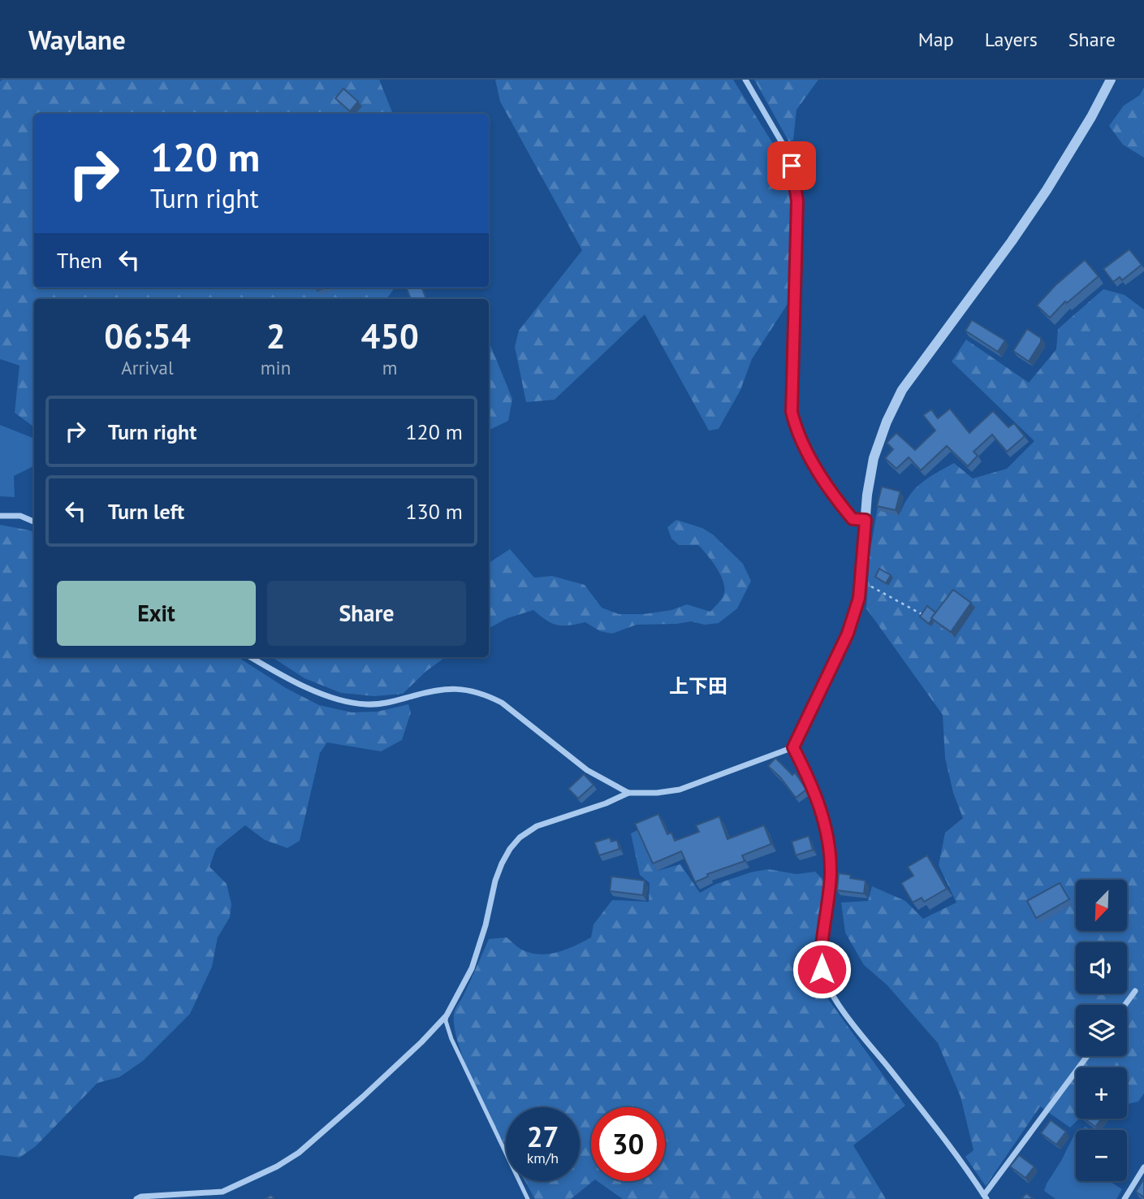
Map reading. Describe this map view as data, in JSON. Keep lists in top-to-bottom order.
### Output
{
  "districts": ["上下田"],
  "north": "bottom left",
  "page": {
    "header": "Waylane",
    "nav": ["Map", "Layers", "Share"],
    "turn": ["120 m", "Turn right"],
    "then": "Then",
    "eta": [
      "06:54",
      "Arrival",
      "2",
      "min",
      "450",
      "m"
    ],
    "list": [
      {
        "name": "Turn right",
        "value": "120 m"
      },
      {
        "name": "Turn left",
        "value": "130 m"
      }
    ],
    "buttons": ["Exit", "Share"],
    "map_buttons": ["+", "−"],
    "speed": "27 km/h",
    "limit": "30"
  }
}
